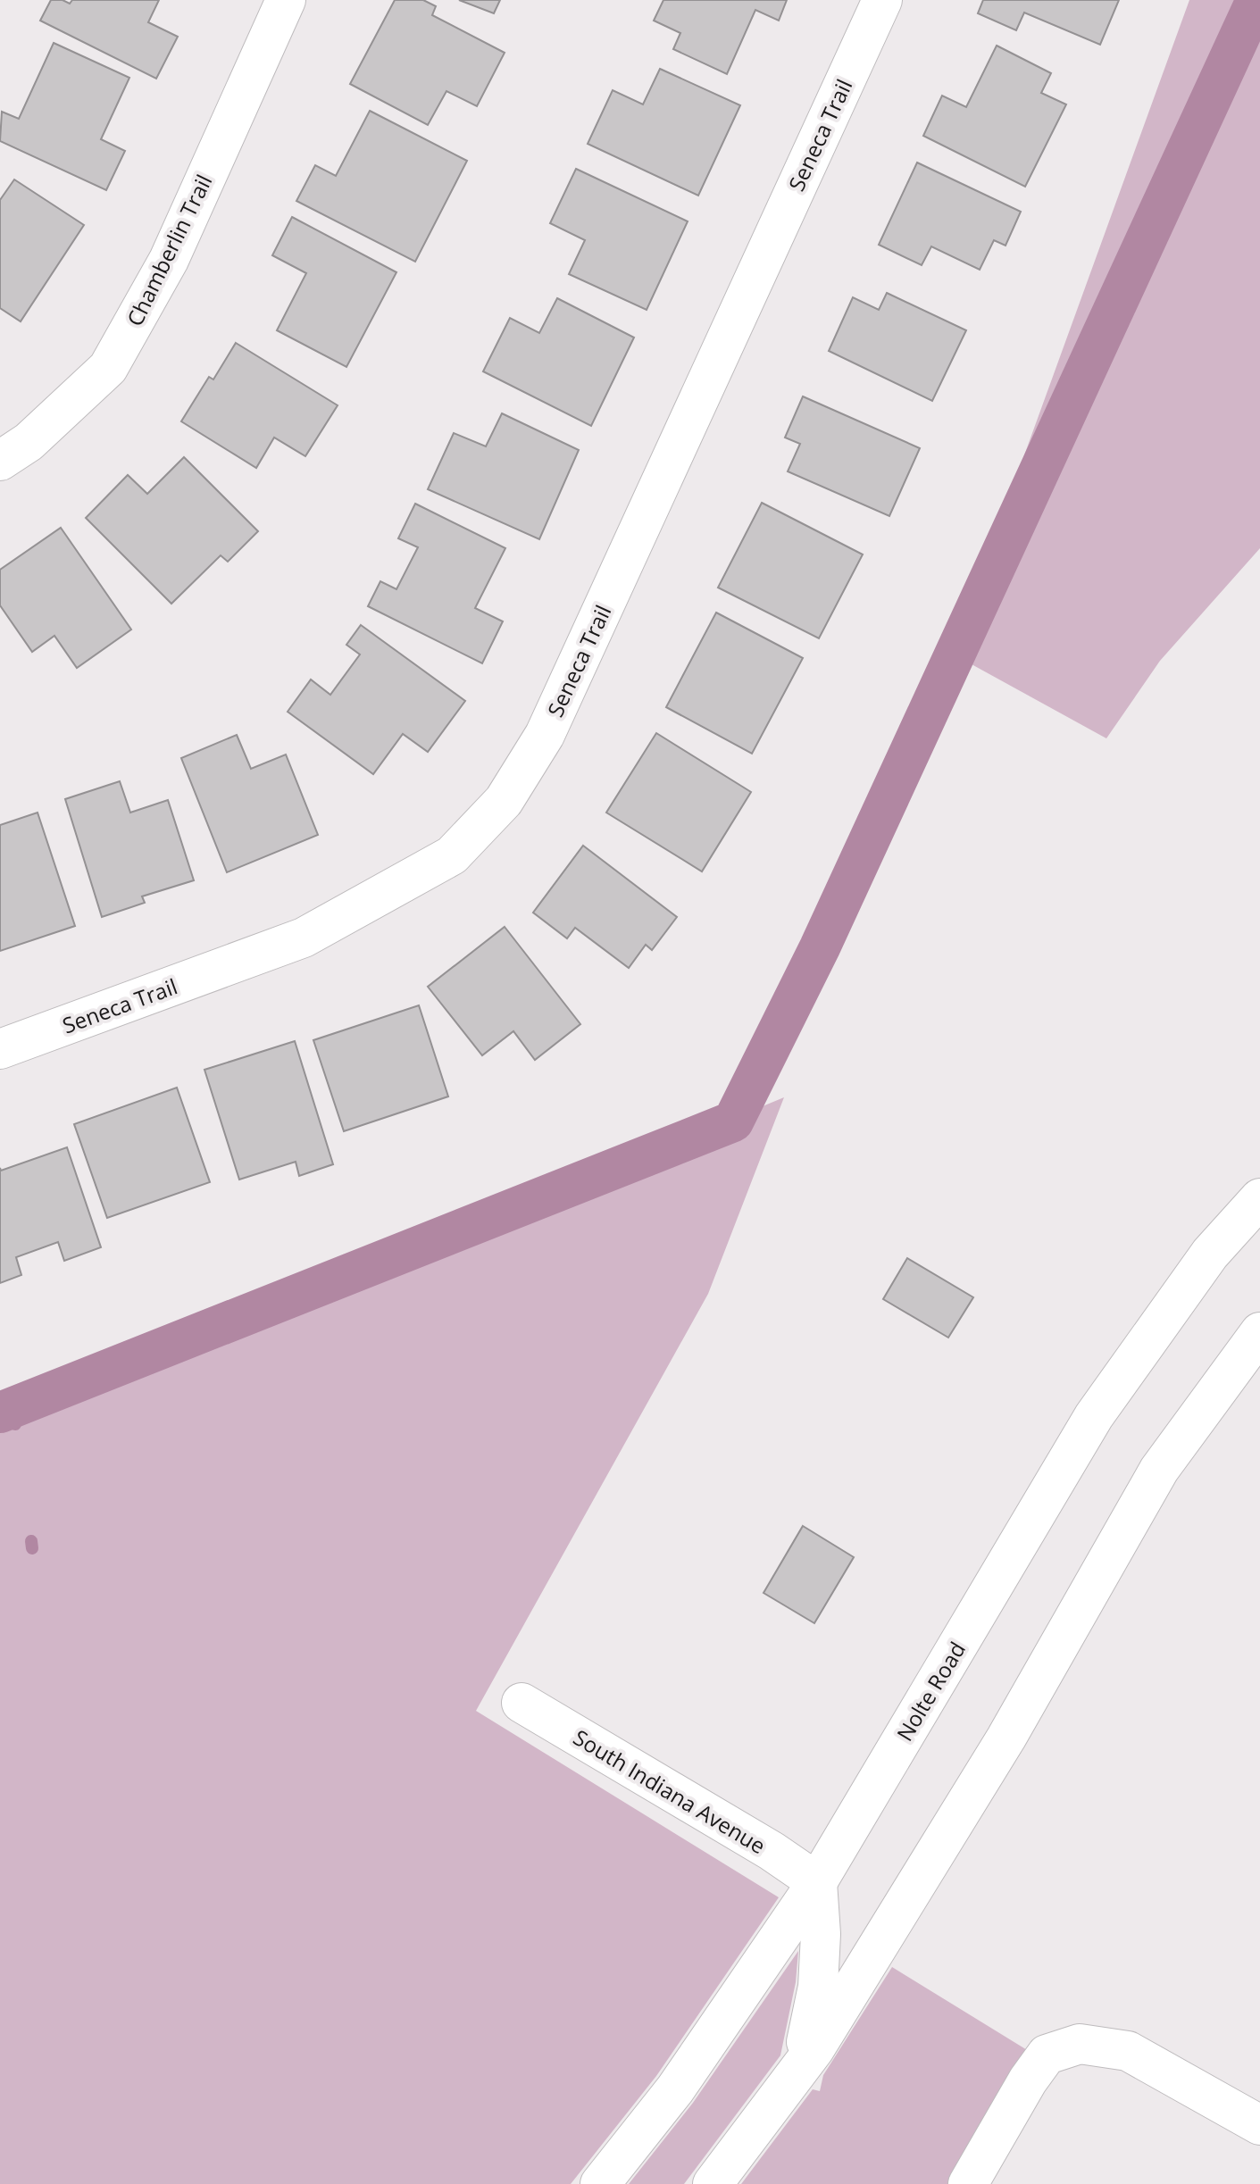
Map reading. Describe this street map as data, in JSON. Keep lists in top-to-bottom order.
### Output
{
  "streets": {
    "street": [
      "Seneca Trail",
      "Chamberlin Trail",
      "Nolte Road",
      "South Indiana Avenue"
    ]
  },
  "crossings": [
    ["Nolte Road", "South Indiana Avenue"]
  ]
}
